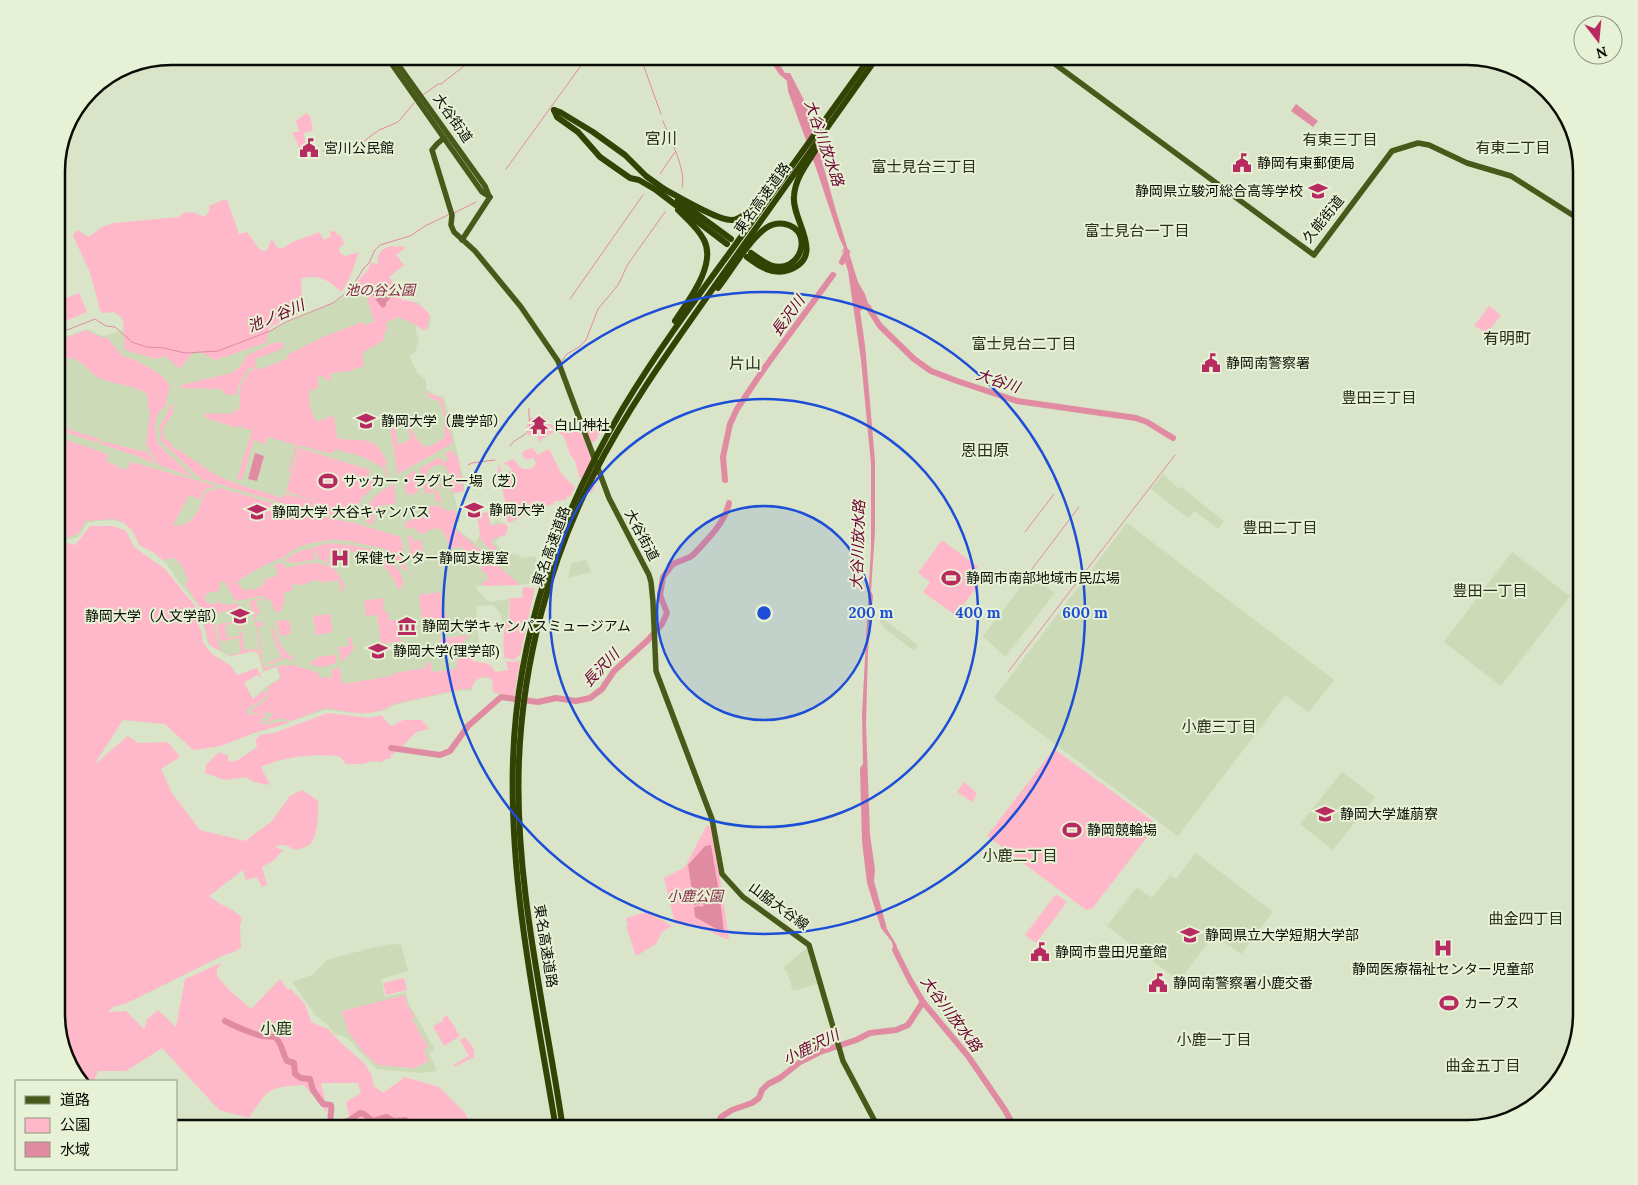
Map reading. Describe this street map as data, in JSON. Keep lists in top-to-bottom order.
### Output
{
  "streets": {
    "highway": ["東名高速道路"],
    "main road": ["大谷街道", "久能街道", "山脇大谷線"]
  },
  "crossings": [
    ["大谷街道", "山脇大谷線"]
  ],
  "districts": [
    "宮川",
    "有東三丁目",
    "有東二丁目",
    "富士見台三丁目",
    "富士見台一丁目",
    "有明町",
    "富士見台二丁目",
    "片山",
    "豊田三丁目",
    "恩田原",
    "豊田二丁目",
    "豊田一丁目",
    "小鹿三丁目",
    "小鹿二丁目",
    "曲金四丁目",
    "小鹿",
    "小鹿一丁目",
    "曲金五丁目"
  ],
  "water": [
    "大谷川放水路",
    "池ノ谷川",
    "長沢川",
    "大谷川",
    "小鹿沢川"
  ],
  "parks": ["池の谷公園", "小鹿公園"],
  "places": {
    "public building": [
      "宮川公民館",
      "静岡有東郵便局",
      "静岡南警察署",
      "静岡市豊田児童館",
      "静岡南警察署小鹿交番"
    ],
    "school or university": [
      "静岡県立駿河総合高等学校",
      "静岡大学（農学部）",
      "静岡大学",
      "静岡大学 大谷キャンパス",
      "静岡大学（人文学部）",
      "静岡大学(理学部)",
      "静岡大学雄萠寮",
      "静岡県立大学短期大学部"
    ],
    "temple": ["白山神社"],
    "sports": [
      "サッカー・ラグビー場（芝）",
      "静岡市南部地域市民広場",
      "静岡競輪場",
      "カーブス"
    ],
    "hospital": ["保健センター静岡支援室", "静岡医療福祉センター児童部"],
    "museum": ["静岡大学キャンパスミュージアム"]
  },
  "legend": ["道路", "公園", "水域"],
  "north": "bottom",
  "rings": ["200 m", "400 m", "600 m"]
}
